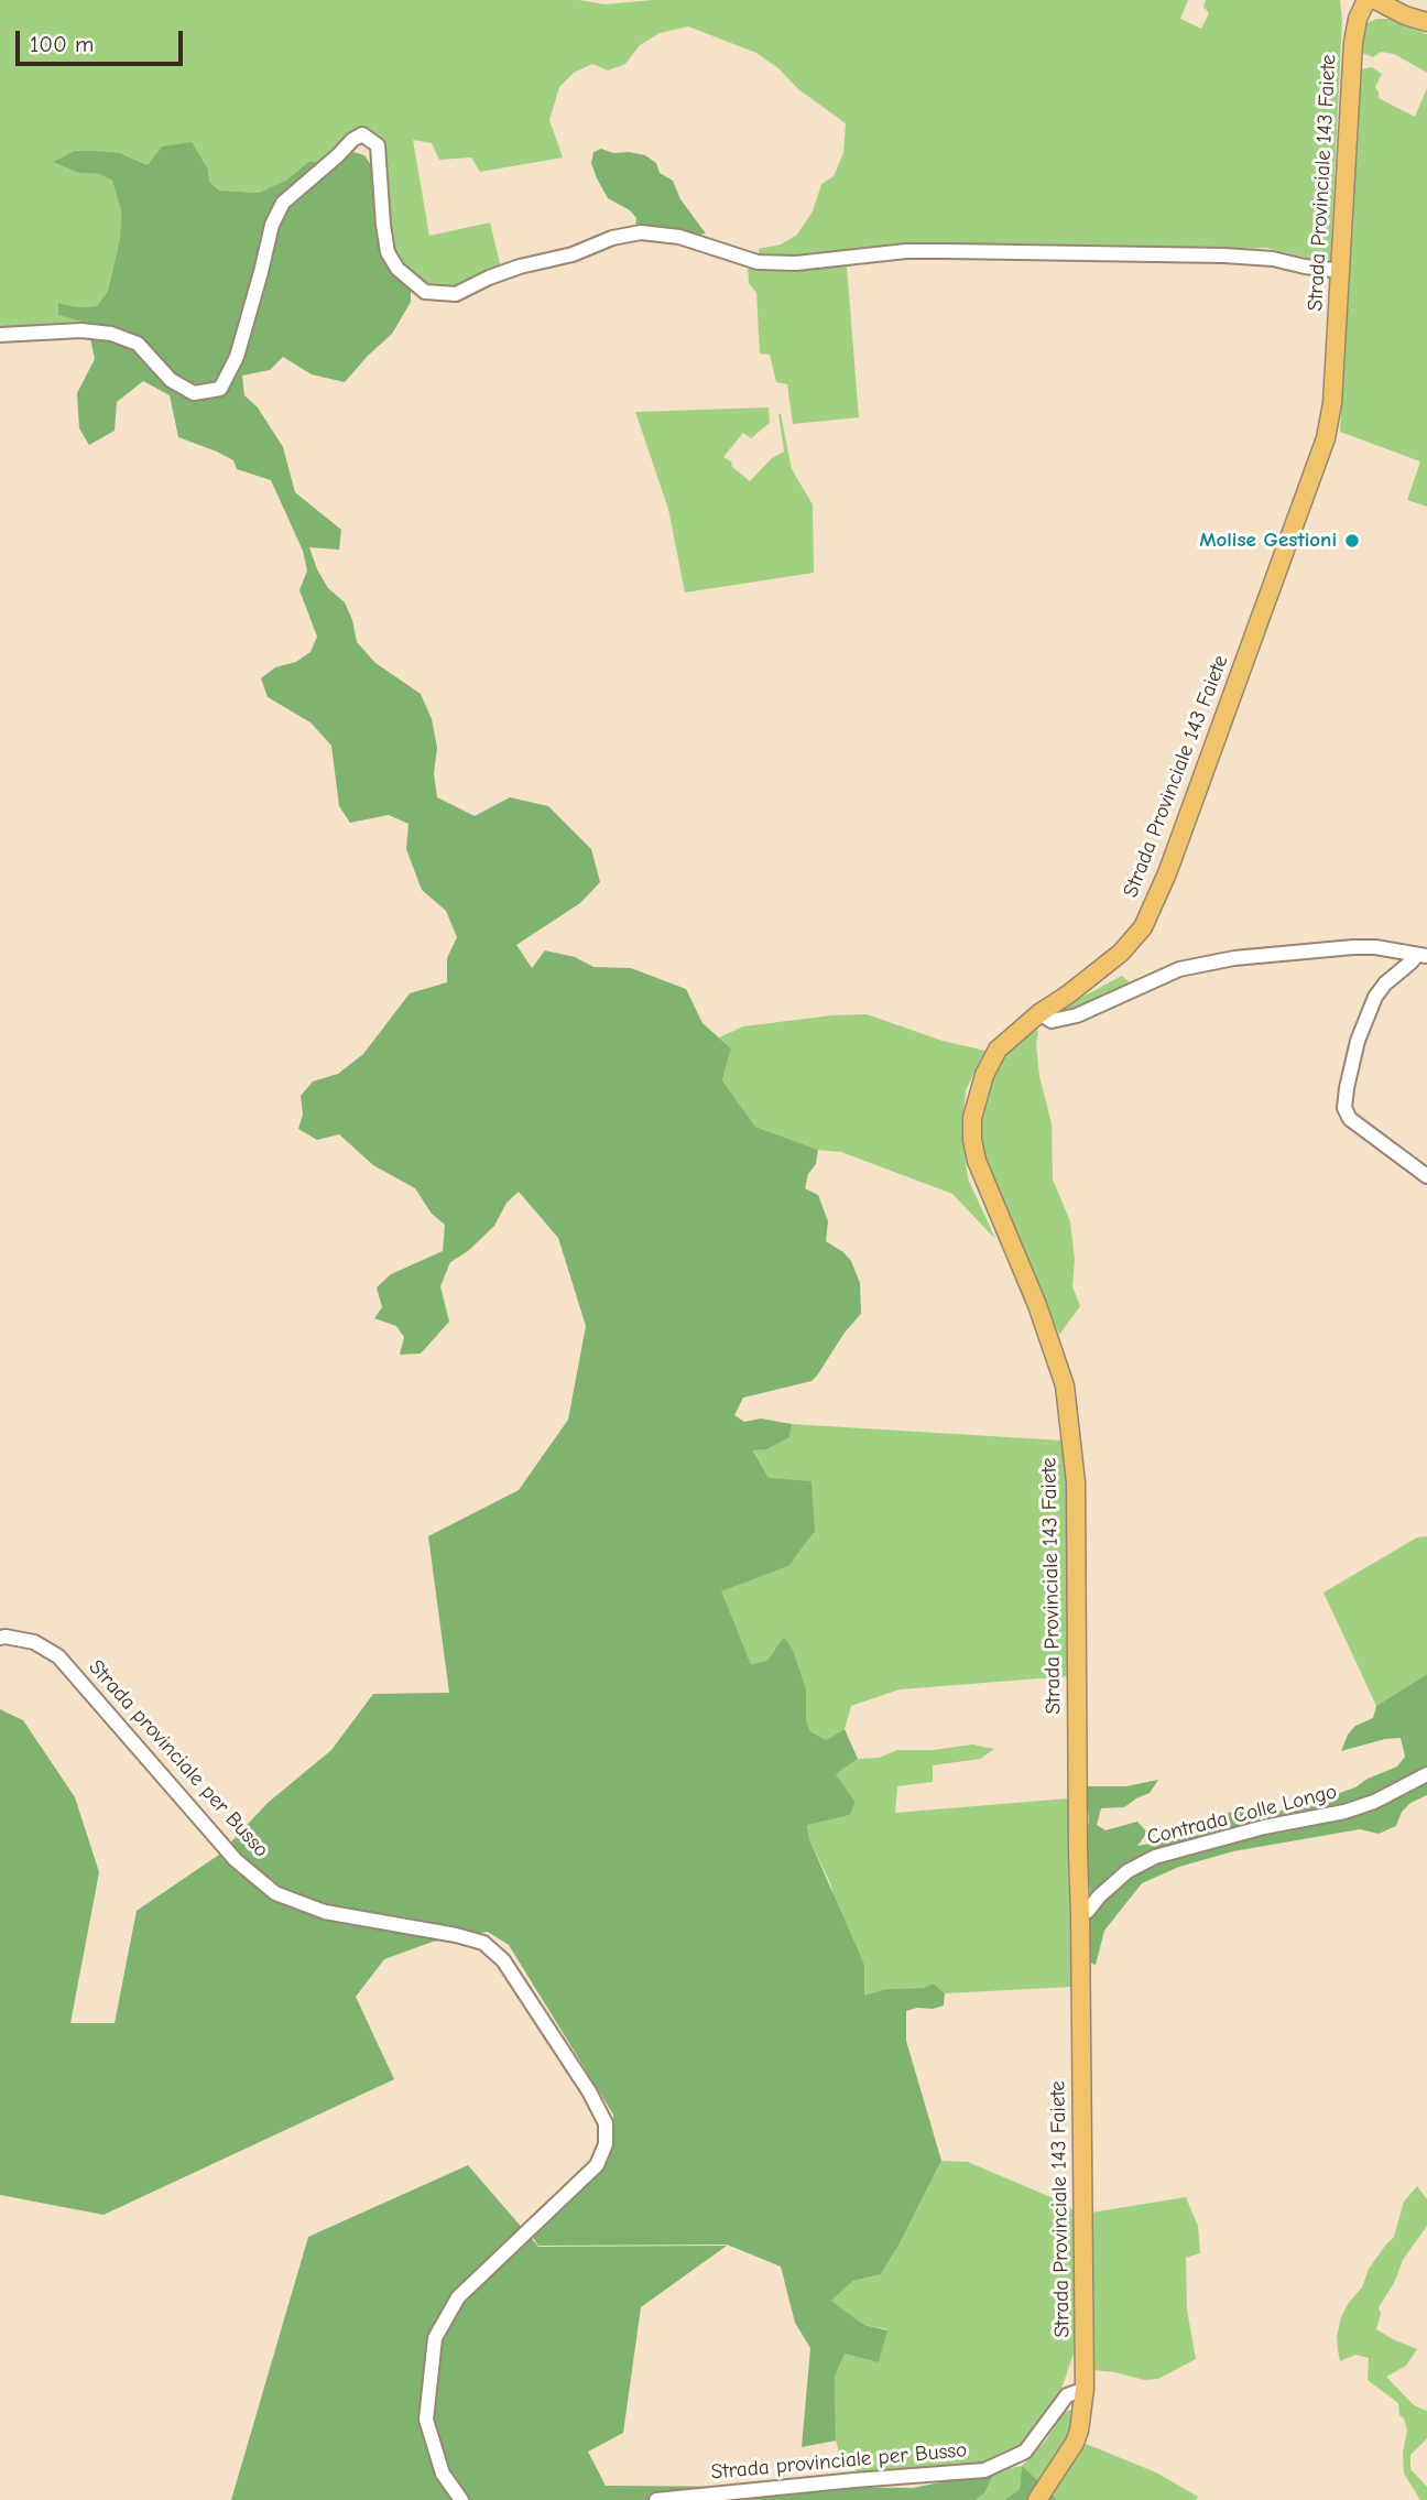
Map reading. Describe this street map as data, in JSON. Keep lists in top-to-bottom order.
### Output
{
  "streets": {
    "main road": ["Strada Provinciale 143 Faiete"],
    "street": ["Strada provinciale per Busso", "Contrada Colle Longo"]
  },
  "crossings": [
    ["Strada Provinciale 143 Faiete", "Strada provinciale per Busso"],
    ["Strada Provinciale 143 Faiete", "Contrada Colle Longo"]
  ],
  "places": ["Molise Gestioni"],
  "scale_bar": "100 m"
}
